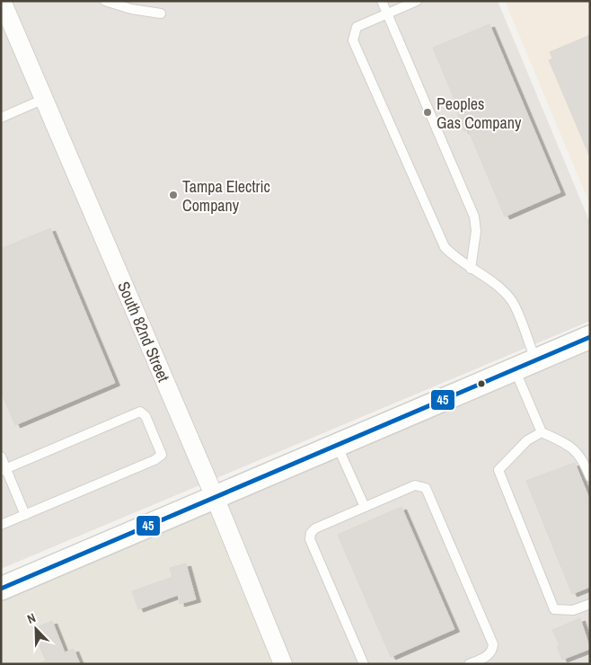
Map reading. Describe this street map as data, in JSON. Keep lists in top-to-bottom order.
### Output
{
  "streets": {
    "street": ["South 82nd Street"]
  },
  "places": ["Peoples Gas Company", "Tampa Electric Company"],
  "lines": ["transit line 45"],
  "north": "top left"
}
